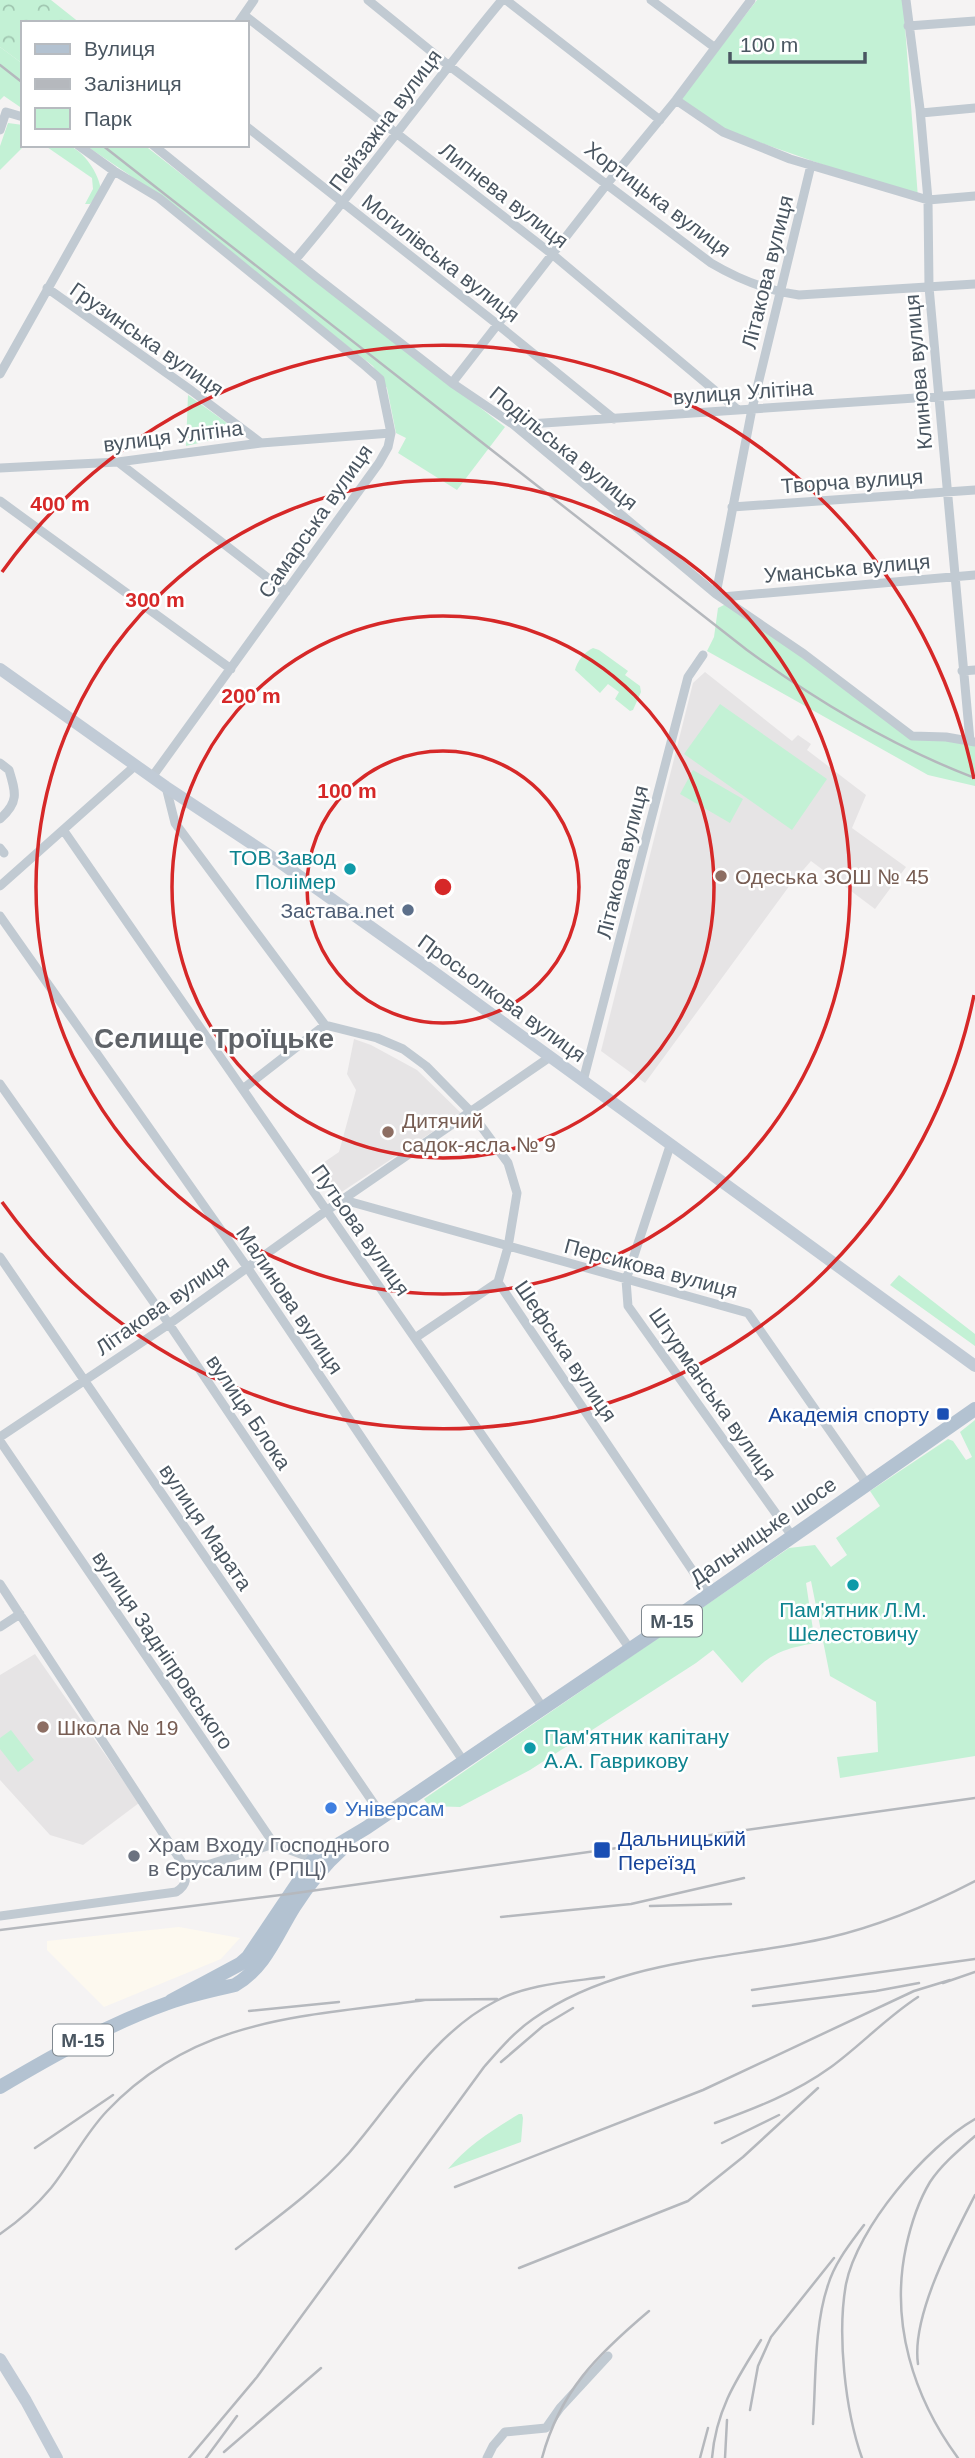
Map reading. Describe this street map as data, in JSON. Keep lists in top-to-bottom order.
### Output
{
  "streets": {
    "main road": ["Дальницьке шосе", "М-15"],
    "street": [
      "Пейзажна вулиця",
      "Липнева вулиця",
      "Хортицька вулиця",
      "Могилівська вулиця",
      "Літакова вулиця",
      "Грузинська вулиця",
      "Клинова вулиця",
      "вулиця Улітіна",
      "Подільська вулиця",
      "Творча вулиця",
      "Самарська вулиця",
      "Уманська вулиця",
      "Просьолкова вулиця",
      "Путьова вулиця",
      "Персикова вулиця",
      "Малинова вулиця",
      "Шефська вулиця",
      "Штурманська вулиця",
      "вулиця Блока",
      "вулиця Марата",
      "вулиця Задніпровського"
    ]
  },
  "crossings": [
    ["Пейзажна вулиця", "Липнева вулиця"],
    ["Пейзажна вулиця", "Хортицька вулиця"],
    ["Пейзажна вулиця", "Могилівська вулиця"],
    ["Пейзажна вулиця", "Подільська вулиця"],
    ["Липнева вулиця", "вулиця Улітіна"],
    ["Хортицька вулиця", "Літакова вулиця"],
    ["Хортицька вулиця", "Клинова вулиця"],
    ["Могилівська вулиця", "вулиця Улітіна"],
    ["Літакова вулиця", "вулиця Улітіна"],
    ["Літакова вулиця", "Подільська вулиця"],
    ["Літакова вулиця", "Творча вулиця"],
    ["Літакова вулиця", "Уманська вулиця"],
    ["Літакова вулиця", "Просьолкова вулиця"],
    ["Літакова вулиця", "Путьова вулиця"],
    ["Літакова вулиця", "Персикова вулиця"],
    ["Літакова вулиця", "Малинова вулиця"],
    ["Літакова вулиця", "Шефська вулиця"],
    ["Літакова вулиця", "вулиця Блока"],
    ["Літакова вулиця", "вулиця Марата"],
    ["Літакова вулиця", "вулиця Задніпровського"],
    ["Грузинська вулиця", "вулиця Улітіна"],
    ["Клинова вулиця", "вулиця Улітіна"],
    ["Клинова вулиця", "Подільська вулиця"],
    ["Клинова вулиця", "Творча вулиця"],
    ["Клинова вулиця", "Уманська вулиця"],
    ["вулиця Улітіна", "Подільська вулиця"],
    ["вулиця Улітіна", "Самарська вулиця"],
    ["Подільська вулиця", "Уманська вулиця"],
    ["Самарська вулиця", "Просьолкова вулиця"],
    ["Путьова вулиця", "Дальницьке шосе"],
    ["Персикова вулиця", "Шефська вулиця"],
    ["Персикова вулиця", "Штурманська вулиця"],
    ["Персикова вулиця", "Дальницьке шосе"],
    ["Малинова вулиця", "Дальницьке шосе"],
    ["Шефська вулиця", "Дальницьке шосе"],
    ["Штурманська вулиця", "Дальницьке шосе"],
    ["вулиця Блока", "Дальницьке шосе"],
    ["вулиця Марата", "Дальницьке шосе"],
    ["Дальницьке шосе", "М-15"]
  ],
  "districts": ["Селище Троїцьке"],
  "places": {
    "other": [
      "ТОВ Завод Полімер",
      "Одеська ЗОШ № 45",
      "Застава.net",
      "Дитячий садок-ясла № 9",
      "Пам'ятник Л.М. Шелестовичу",
      "Школа № 19",
      "Пам'ятник капітану А.А. Гаврикову",
      "Універсам",
      "Храм Входу Господнього в Єрусалим (РПЦ)"
    ],
    "transit": ["Академія спорту", "Дальницький Переїзд"]
  },
  "legend": ["Вулиця", "Залізниця", "Парк"],
  "scale_bar": "100 m",
  "rings": [
    "400 m",
    "300 m",
    "200 m",
    "100 m"
  ]
}
